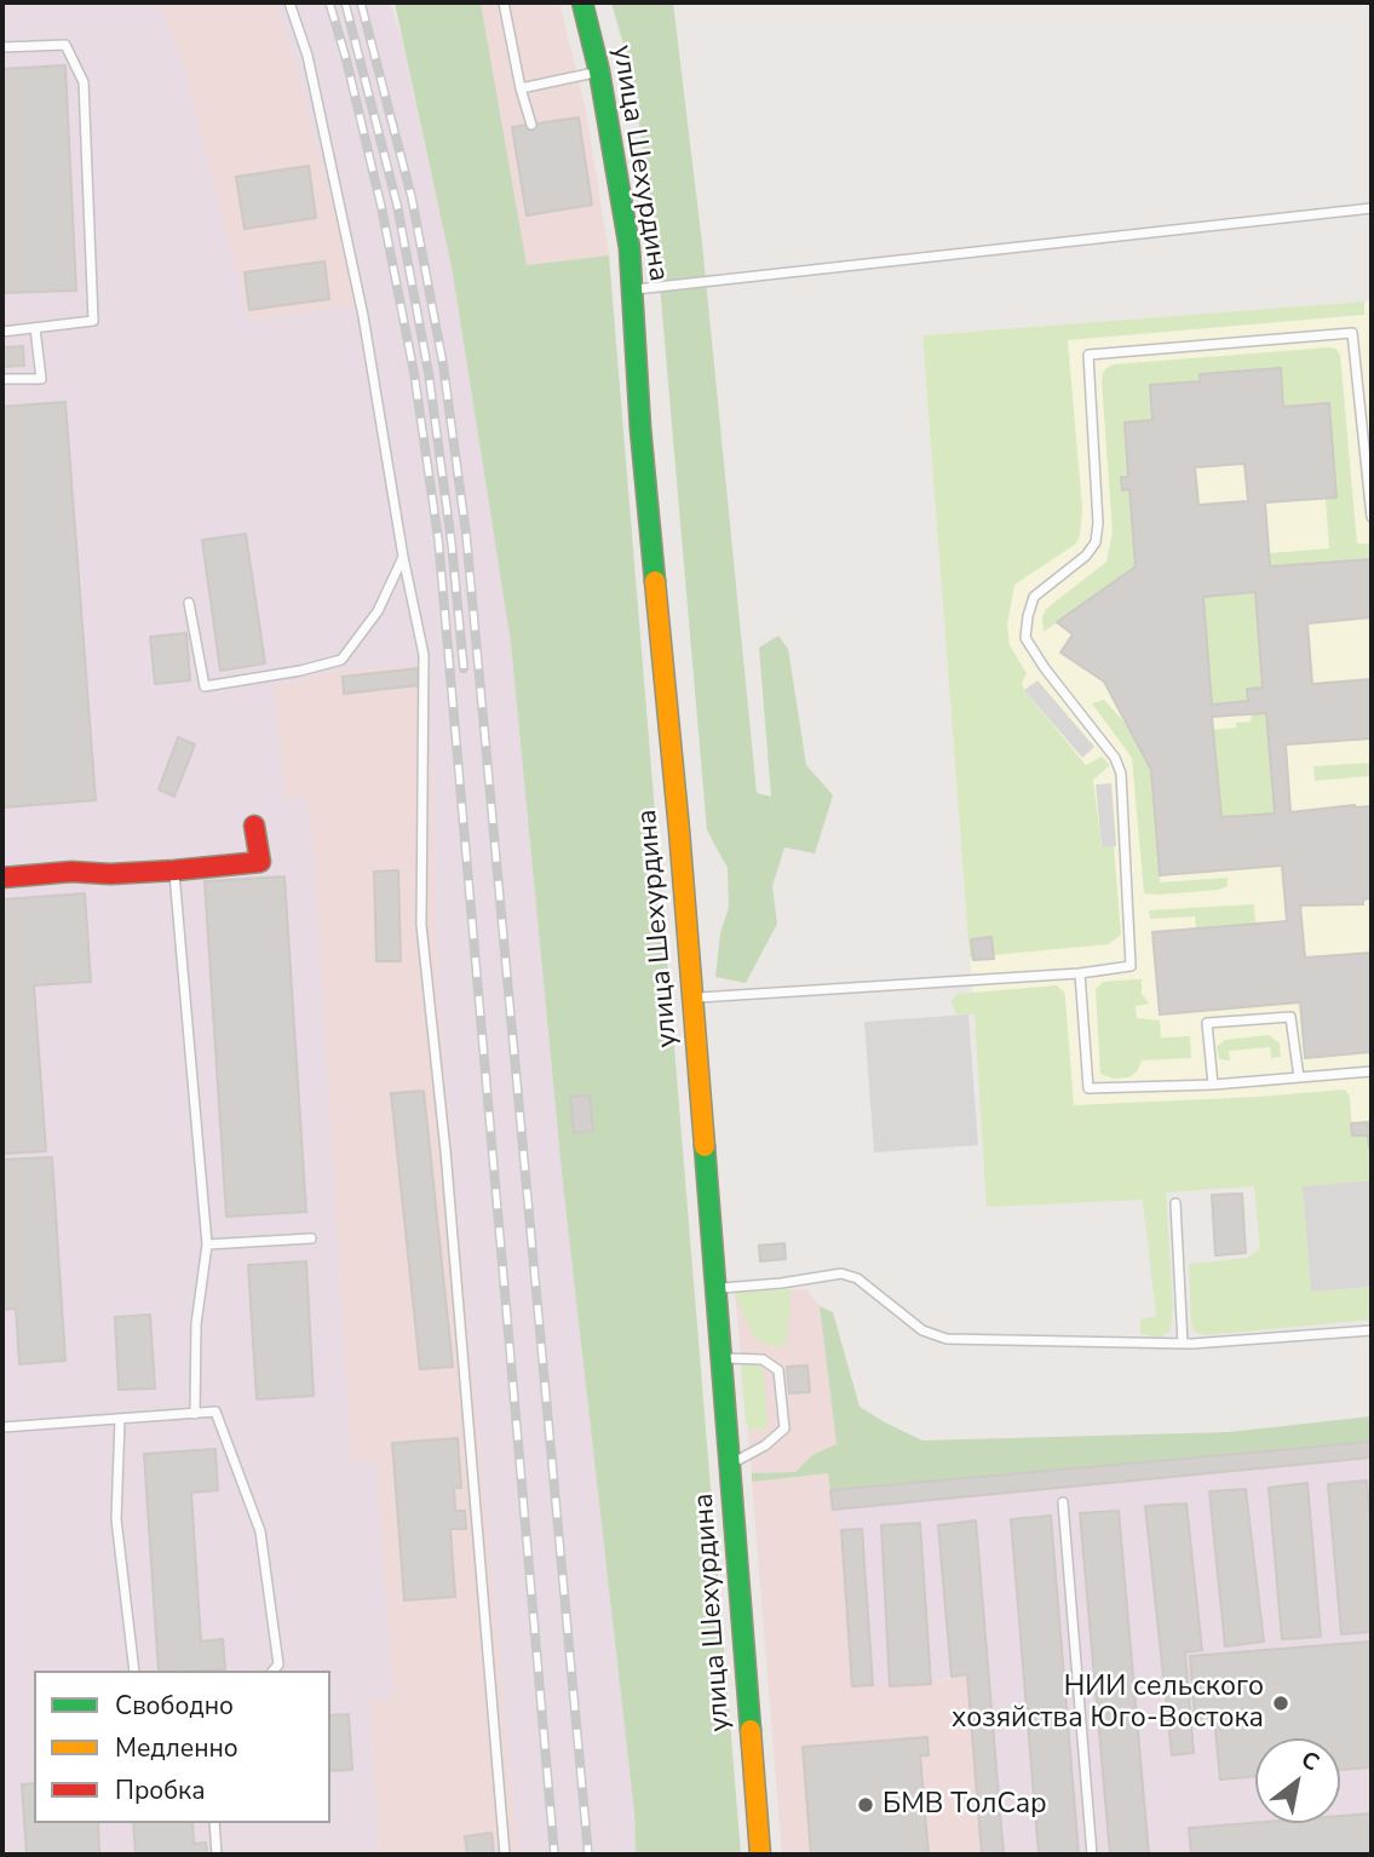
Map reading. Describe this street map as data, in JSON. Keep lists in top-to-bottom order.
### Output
{
  "streets": {
    "main road": ["улица Шехурдина"]
  },
  "places": ["НИИ сельского хозяйства Юго-Востока", "БМВ ТолСар"],
  "legend": ["Свободно", "Медленно", "Пробка"],
  "north": "top right"
}
